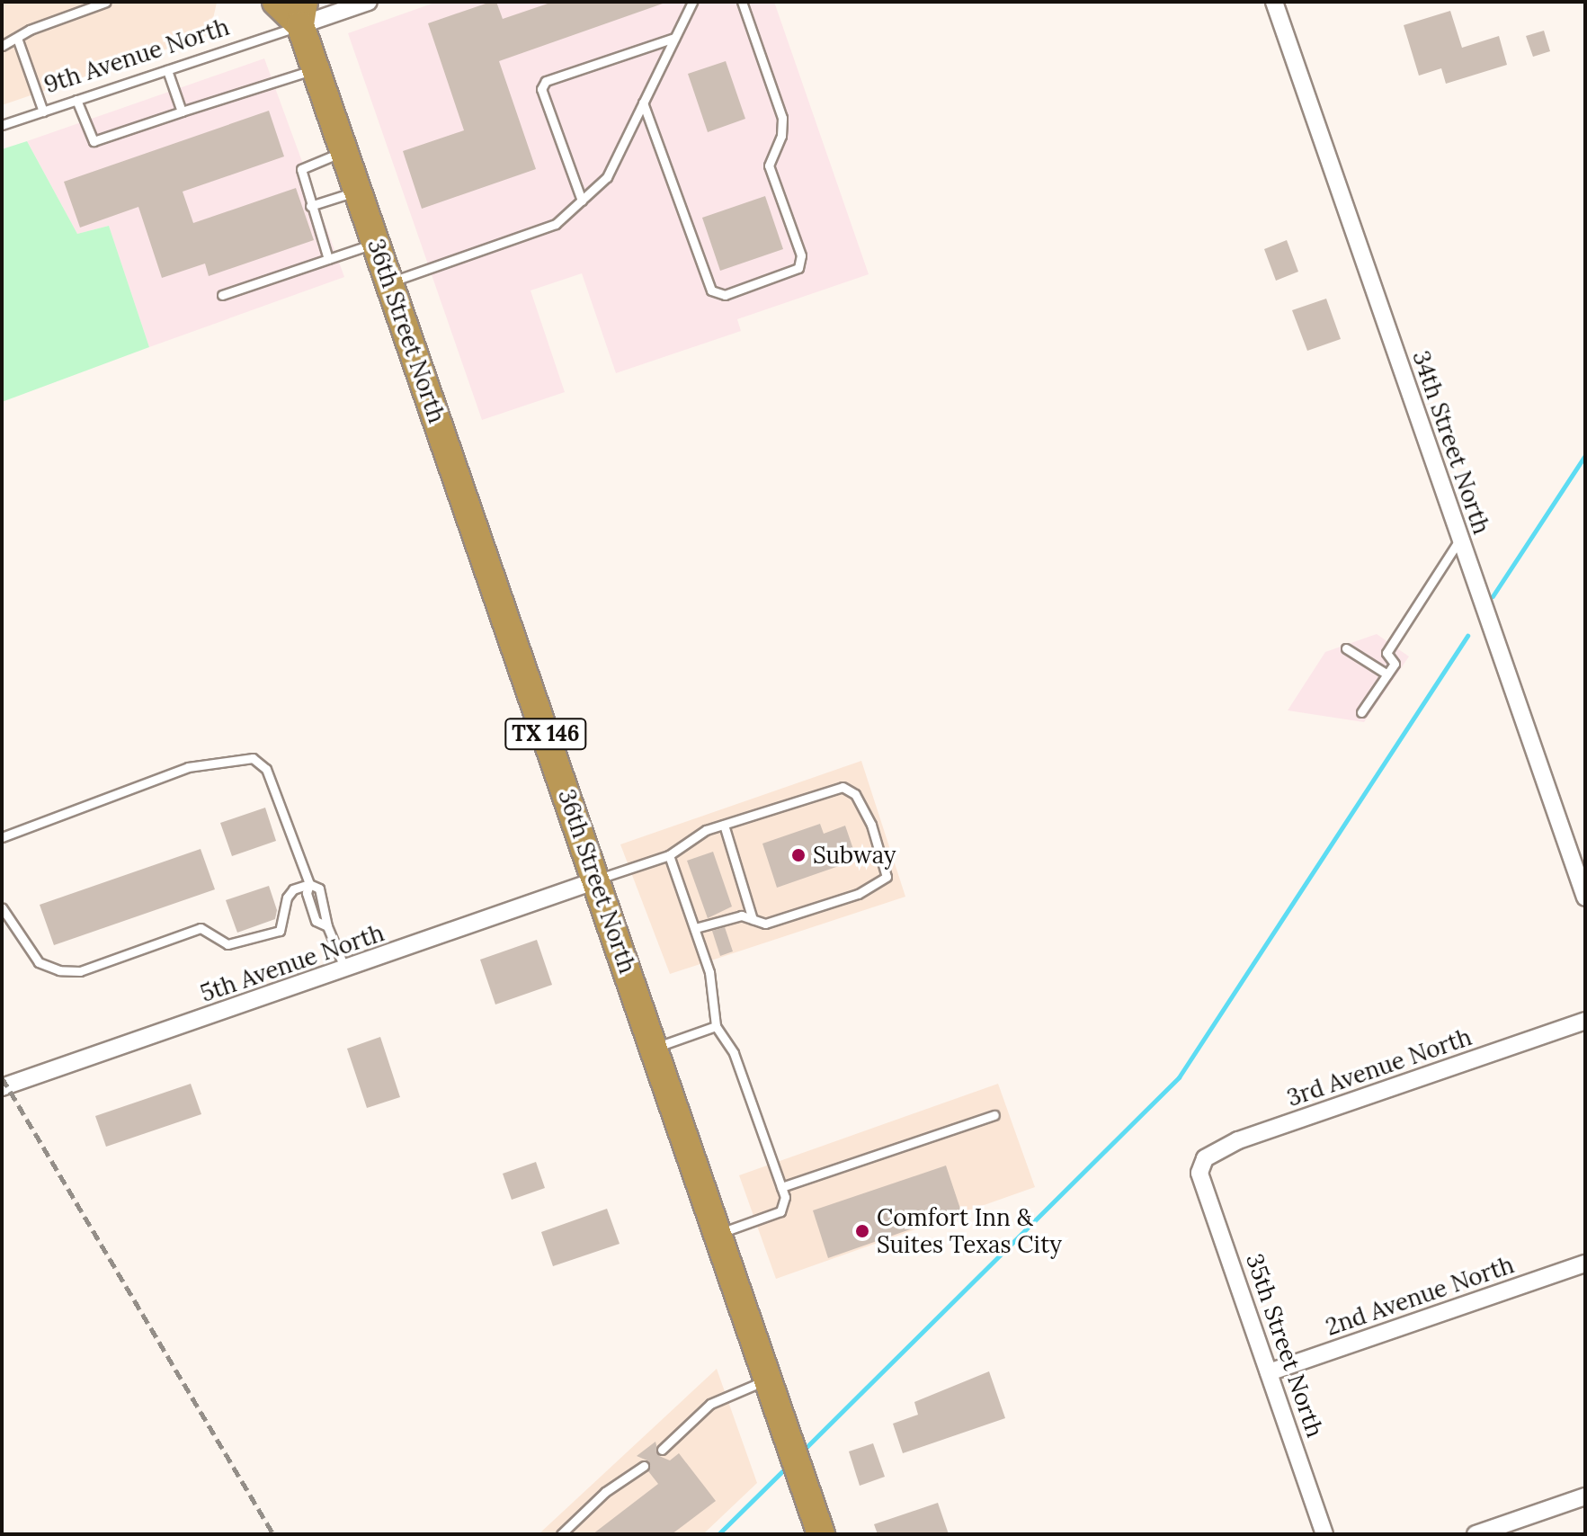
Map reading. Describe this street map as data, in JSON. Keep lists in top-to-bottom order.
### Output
{
  "streets": {
    "highway": ["36th Street North", "TX 146"],
    "street": [
      "9th Avenue North",
      "34th Street North",
      "5th Avenue North",
      "3rd Avenue North",
      "2nd Avenue North",
      "35th Street North"
    ]
  },
  "crossings": [
    ["9th Avenue North", "36th Street North"],
    ["9th Avenue North", "TX 146"],
    ["36th Street North", "TX 146"],
    ["36th Street North", "5th Avenue North"],
    ["3rd Avenue North", "35th Street North"],
    ["2nd Avenue North", "35th Street North"]
  ],
  "places": ["Subway", "Comfort Inn & Suites Texas City"]
}
